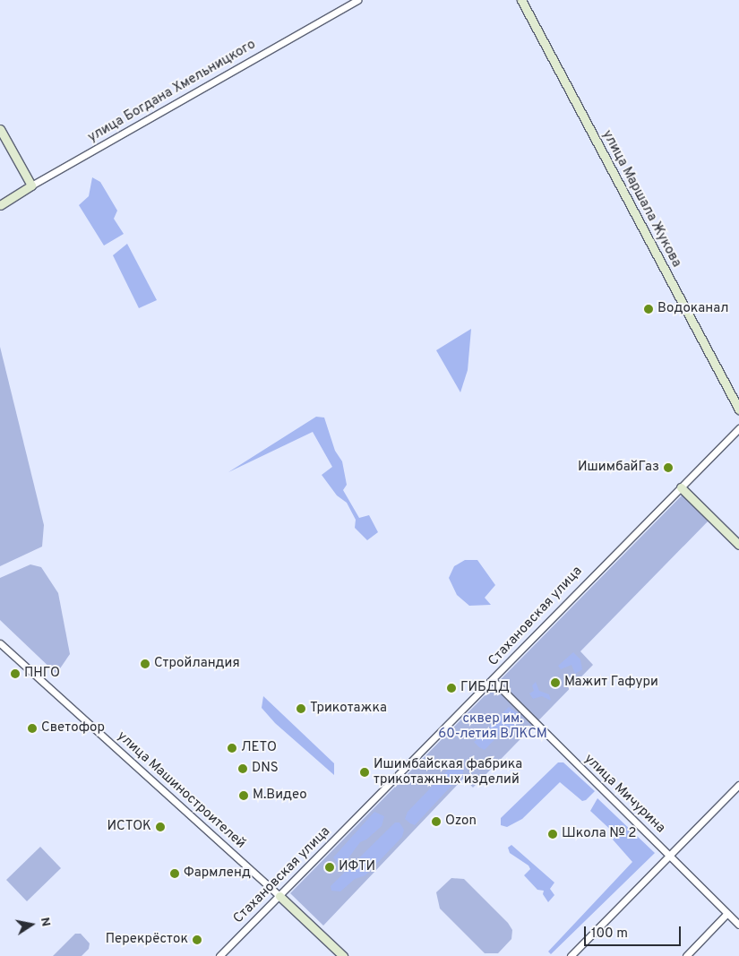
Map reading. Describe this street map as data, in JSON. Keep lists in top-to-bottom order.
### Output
{
  "streets": {
    "street": [
      "улица Богдана Хмельницкого",
      "улица Маршала Жукова",
      "Стахановская улица",
      "улица Машиностроителей",
      "улица Мичурина"
    ]
  },
  "crossings": [
    ["Стахановская улица", "улица Машиностроителей"],
    ["Стахановская улица", "улица Мичурина"]
  ],
  "parks": ["сквер им. 60-летия ВЛКСМ"],
  "places": [
    "Водоканал",
    "ИшимбайГаз",
    "Стройландия",
    "ПНГО",
    "Мажит Гафури",
    "ГИБДД",
    "Трикотажка",
    "Светофор",
    "ЛЕТО",
    "DNS",
    "Ишимбайская фабрика трикотажных изделий",
    "М.Видео",
    "Ozon",
    "ИСТОК",
    "Школа № 2",
    "ИФТИ",
    "Фармленд",
    "Перекрёсток"
  ],
  "scale_bar": "100 m",
  "north": "right"
}
